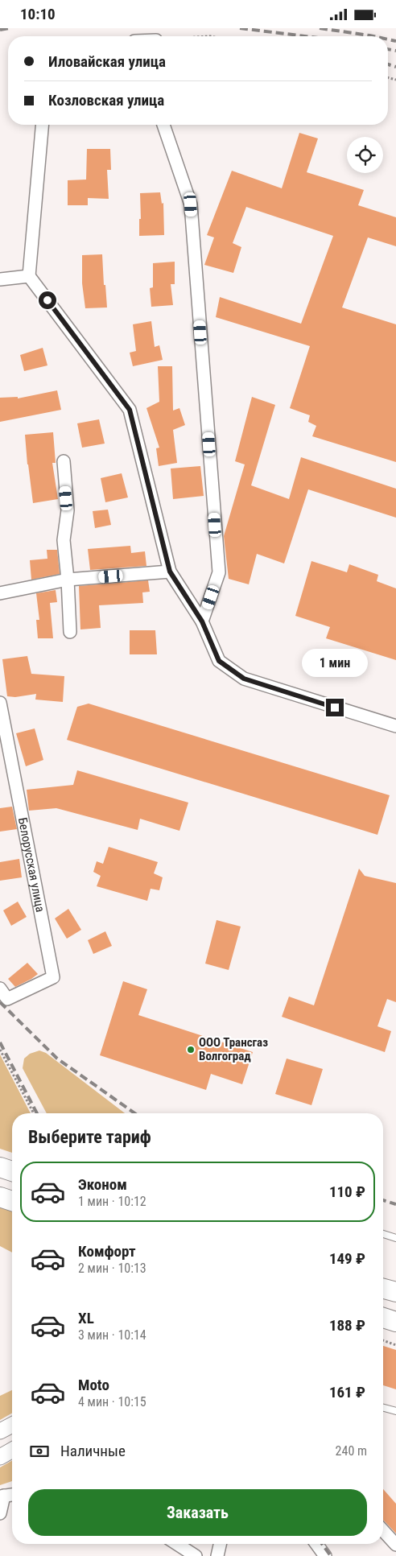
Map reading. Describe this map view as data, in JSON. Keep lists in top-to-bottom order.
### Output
{
  "streets": {
    "street": ["Белорусская улица"]
  },
  "places": ["ООО Трансгаз Волгоград"],
  "page": {
    "status": "10:10",
    "banner": ["Иловайская улица", "Козловская улица"],
    "bubble": "1 мин",
    "heading": "Выберите тариф",
    "list": [
      {
        "name": "Эконом",
        "note": "1 мин · 10:12",
        "value": "110 ₽"
      },
      {
        "name": "Комфорт",
        "note": "2 мин · 10:13",
        "value": "149 ₽"
      },
      {
        "name": "XL",
        "note": "3 мин · 10:14",
        "value": "188 ₽"
      },
      {
        "name": "Moto",
        "note": "4 мин · 10:15",
        "value": "161 ₽"
      }
    ],
    "pay": ["Наличные", "240 m"],
    "buttons": "Заказать"
  }
}
